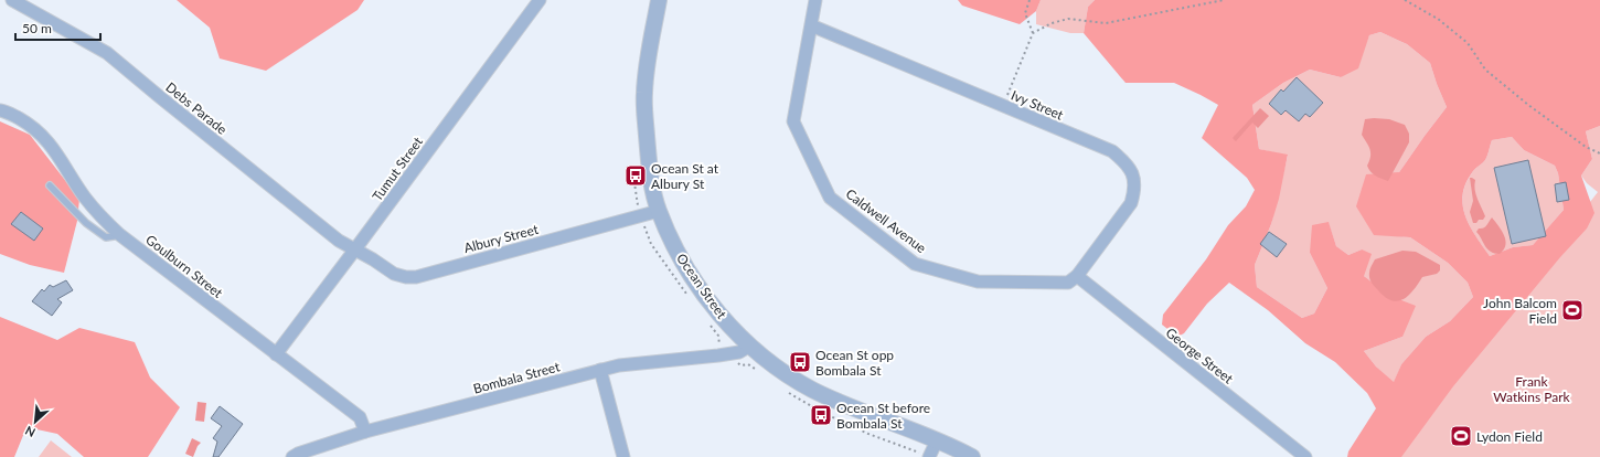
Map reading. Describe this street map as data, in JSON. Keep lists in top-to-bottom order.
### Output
{
  "streets": {
    "street": [
      "Ivy Street",
      "Debs Parade",
      "Tumut Street",
      "Caldwell Avenue",
      "Albury Street",
      "Goulburn Street",
      "Ocean Street",
      "George Street",
      "Bombala Street"
    ]
  },
  "crossings": [
    ["Ivy Street", "Caldwell Avenue"],
    ["Ivy Street", "George Street"],
    ["Debs Parade", "Tumut Street"],
    ["Debs Parade", "Albury Street"],
    ["Tumut Street", "Albury Street"],
    ["Tumut Street", "Goulburn Street"],
    ["Caldwell Avenue", "George Street"],
    ["Albury Street", "Ocean Street"],
    ["Goulburn Street", "Bombala Street"],
    ["Ocean Street", "Bombala Street"]
  ],
  "parks": ["Frank Watkins Park"],
  "places": {
    "bus stop": ["Ocean St at Albury St", "Ocean St opp Bombala St", "Ocean St before Bombala St"],
    "sports": ["John Balcom Field", "Lydon Field"]
  },
  "scale_bar": "50 m",
  "north": "bottom left"
}
